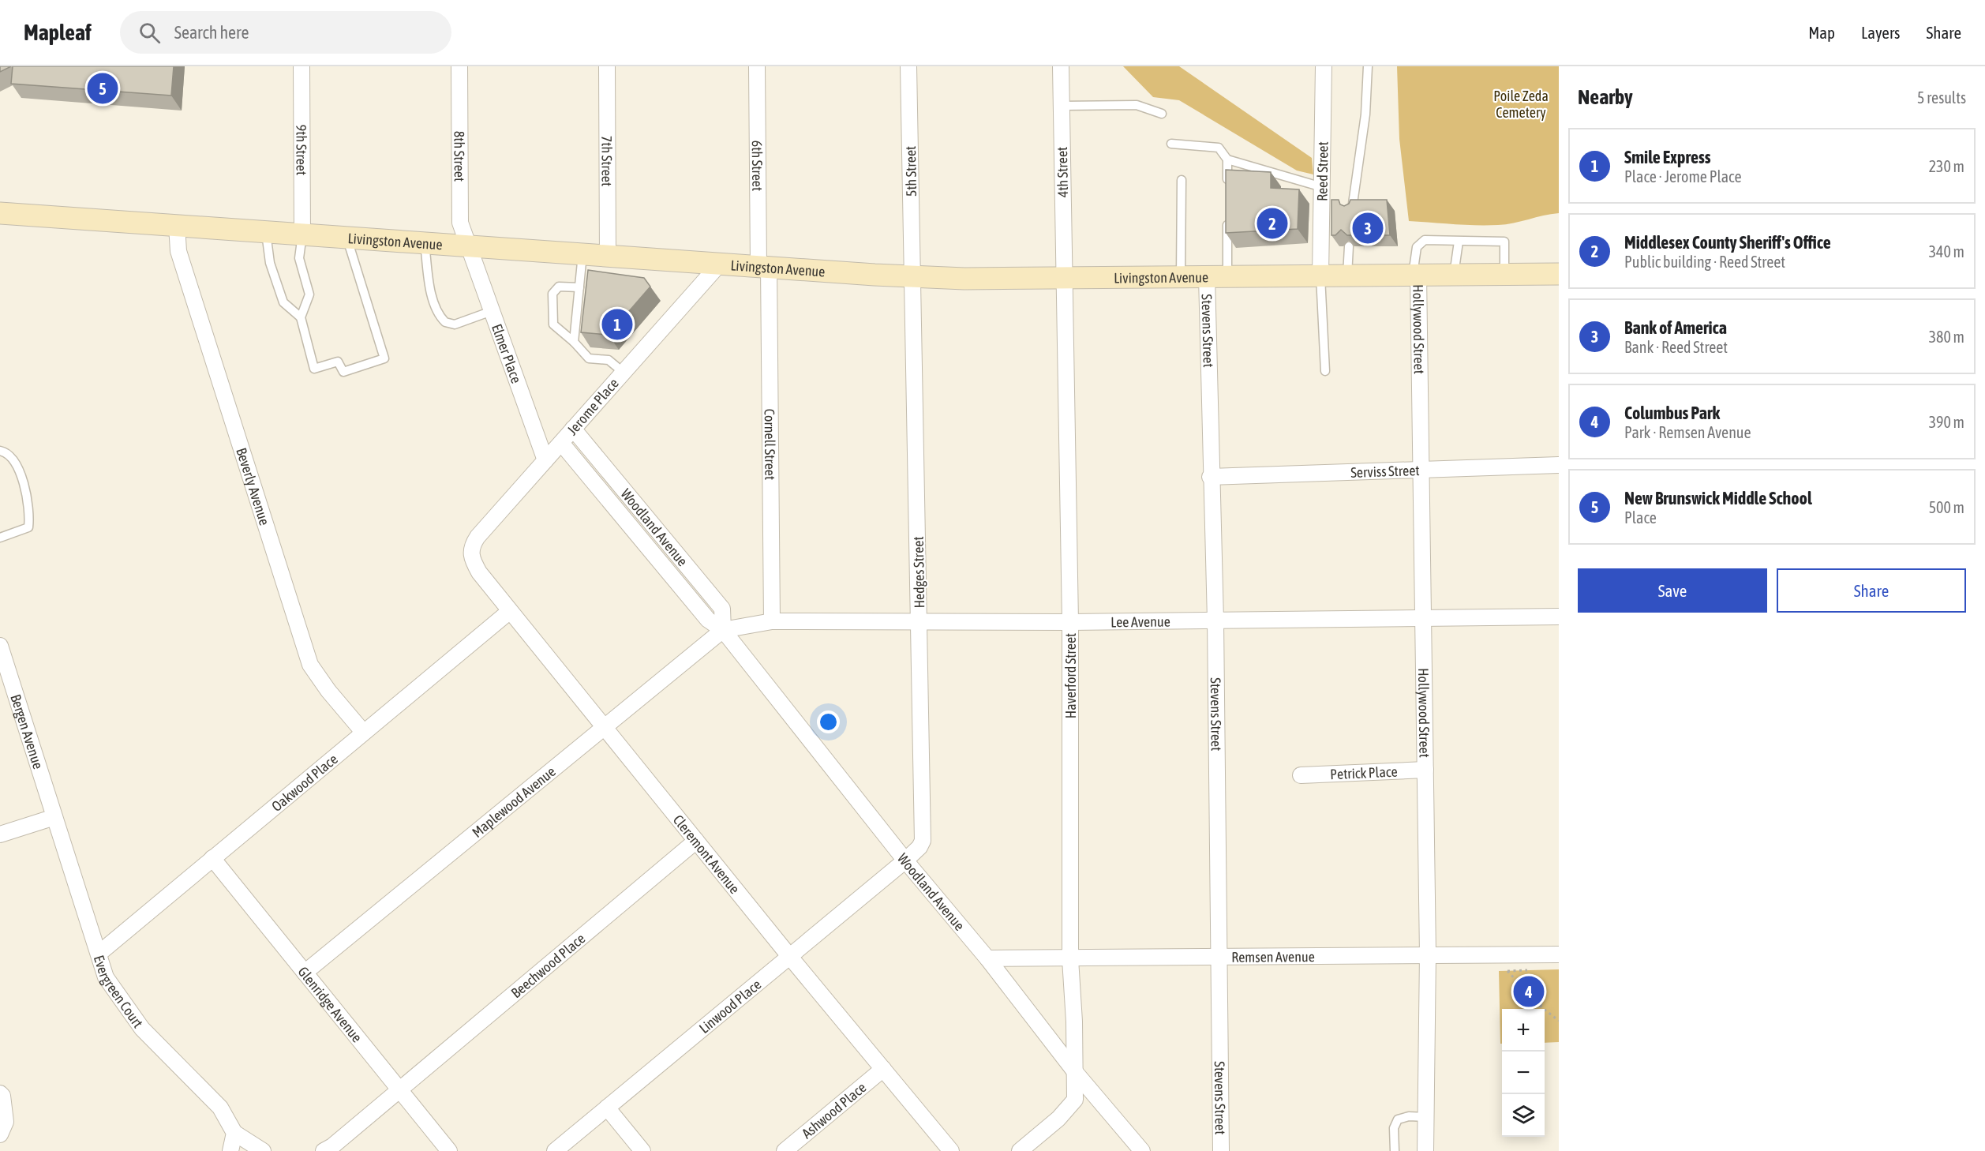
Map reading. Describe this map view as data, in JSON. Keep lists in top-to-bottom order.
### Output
{
  "streets": {
    "main road": ["Livingston Avenue"],
    "street": [
      "9th Street",
      "8th Street",
      "7th Street",
      "6th Street",
      "5th Street",
      "Reed Street",
      "4th Street",
      "Hollywood Street",
      "Stevens Street",
      "Elmer Place",
      "Jerome Place",
      "Cornell Street",
      "Serviss Street",
      "Beverly Avenue",
      "Woodland Avenue",
      "Hedges Street",
      "Lee Avenue",
      "Haverford Street",
      "Bergen Avenue",
      "Petrick Place",
      "Oakwood Place",
      "Maplewood Avenue",
      "Cleremont Avenue",
      "Remsen Avenue",
      "Beechwood Place",
      "Evergreen Court",
      "Glenridge Avenue",
      "Linwood Place",
      "Ashwood Place"
    ]
  },
  "crossings": [
    ["9th Street", "Livingston Avenue"],
    ["8th Street", "Livingston Avenue"],
    ["8th Street", "Elmer Place"],
    ["7th Street", "Livingston Avenue"],
    ["6th Street", "Livingston Avenue"],
    ["6th Street", "Cornell Street"],
    ["5th Street", "Livingston Avenue"],
    ["5th Street", "Hedges Street"],
    ["Reed Street", "Livingston Avenue"],
    ["4th Street", "Livingston Avenue"],
    ["4th Street", "Haverford Street"],
    ["Livingston Avenue", "Hollywood Street"],
    ["Livingston Avenue", "Stevens Street"],
    ["Livingston Avenue", "Elmer Place"],
    ["Livingston Avenue", "Jerome Place"],
    ["Livingston Avenue", "Cornell Street"],
    ["Livingston Avenue", "Beverly Avenue"],
    ["Livingston Avenue", "Hedges Street"],
    ["Livingston Avenue", "Haverford Street"],
    ["Hollywood Street", "Serviss Street"],
    ["Hollywood Street", "Lee Avenue"],
    ["Hollywood Street", "Petrick Place"],
    ["Hollywood Street", "Remsen Avenue"],
    ["Stevens Street", "Serviss Street"],
    ["Stevens Street", "Lee Avenue"],
    ["Stevens Street", "Remsen Avenue"],
    ["Elmer Place", "Jerome Place"],
    ["Jerome Place", "Woodland Avenue"],
    ["Jerome Place", "Cleremont Avenue"],
    ["Cornell Street", "Lee Avenue"],
    ["Beverly Avenue", "Oakwood Place"],
    ["Woodland Avenue", "Hedges Street"],
    ["Woodland Avenue", "Lee Avenue"],
    ["Woodland Avenue", "Haverford Street"],
    ["Woodland Avenue", "Maplewood Avenue"],
    ["Woodland Avenue", "Remsen Avenue"],
    ["Woodland Avenue", "Linwood Place"],
    ["Hedges Street", "Lee Avenue"],
    ["Hedges Street", "Linwood Place"],
    ["Lee Avenue", "Haverford Street"],
    ["Lee Avenue", "Maplewood Avenue"],
    ["Haverford Street", "Remsen Avenue"],
    ["Bergen Avenue", "Evergreen Court"],
    ["Oakwood Place", "Cleremont Avenue"],
    ["Oakwood Place", "Evergreen Court"],
    ["Oakwood Place", "Glenridge Avenue"],
    ["Maplewood Avenue", "Cleremont Avenue"],
    ["Maplewood Avenue", "Glenridge Avenue"],
    ["Cleremont Avenue", "Beechwood Place"],
    ["Cleremont Avenue", "Linwood Place"],
    ["Cleremont Avenue", "Ashwood Place"],
    ["Beechwood Place", "Glenridge Avenue"]
  ],
  "parks": ["Poile Zeda Cemetery"],
  "page": {
    "header": "Mapleaf",
    "search": "Search here",
    "nav": ["Map", "Layers", "Share"],
    "heading": ["Nearby", "5 results"],
    "pins": [
      "5",
      "2",
      "3",
      "1",
      "4"
    ],
    "list": [
      {
        "mark": "1",
        "name": "Smile Express",
        "note": "Place · Jerome Place",
        "value": "230 m"
      },
      {
        "mark": "2",
        "name": "Middlesex County Sheriff's Office",
        "note": "Public building · Reed Street",
        "value": "340 m"
      },
      {
        "mark": "3",
        "name": "Bank of America",
        "note": "Bank · Reed Street",
        "value": "380 m"
      },
      {
        "mark": "4",
        "name": "Columbus Park",
        "note": "Park · Remsen Avenue",
        "value": "390 m"
      },
      {
        "mark": "5",
        "name": "New Brunswick Middle School",
        "note": "Place",
        "value": "500 m"
      }
    ],
    "buttons": ["Save", "Share"],
    "map_buttons": ["+", "−"]
  }
}
